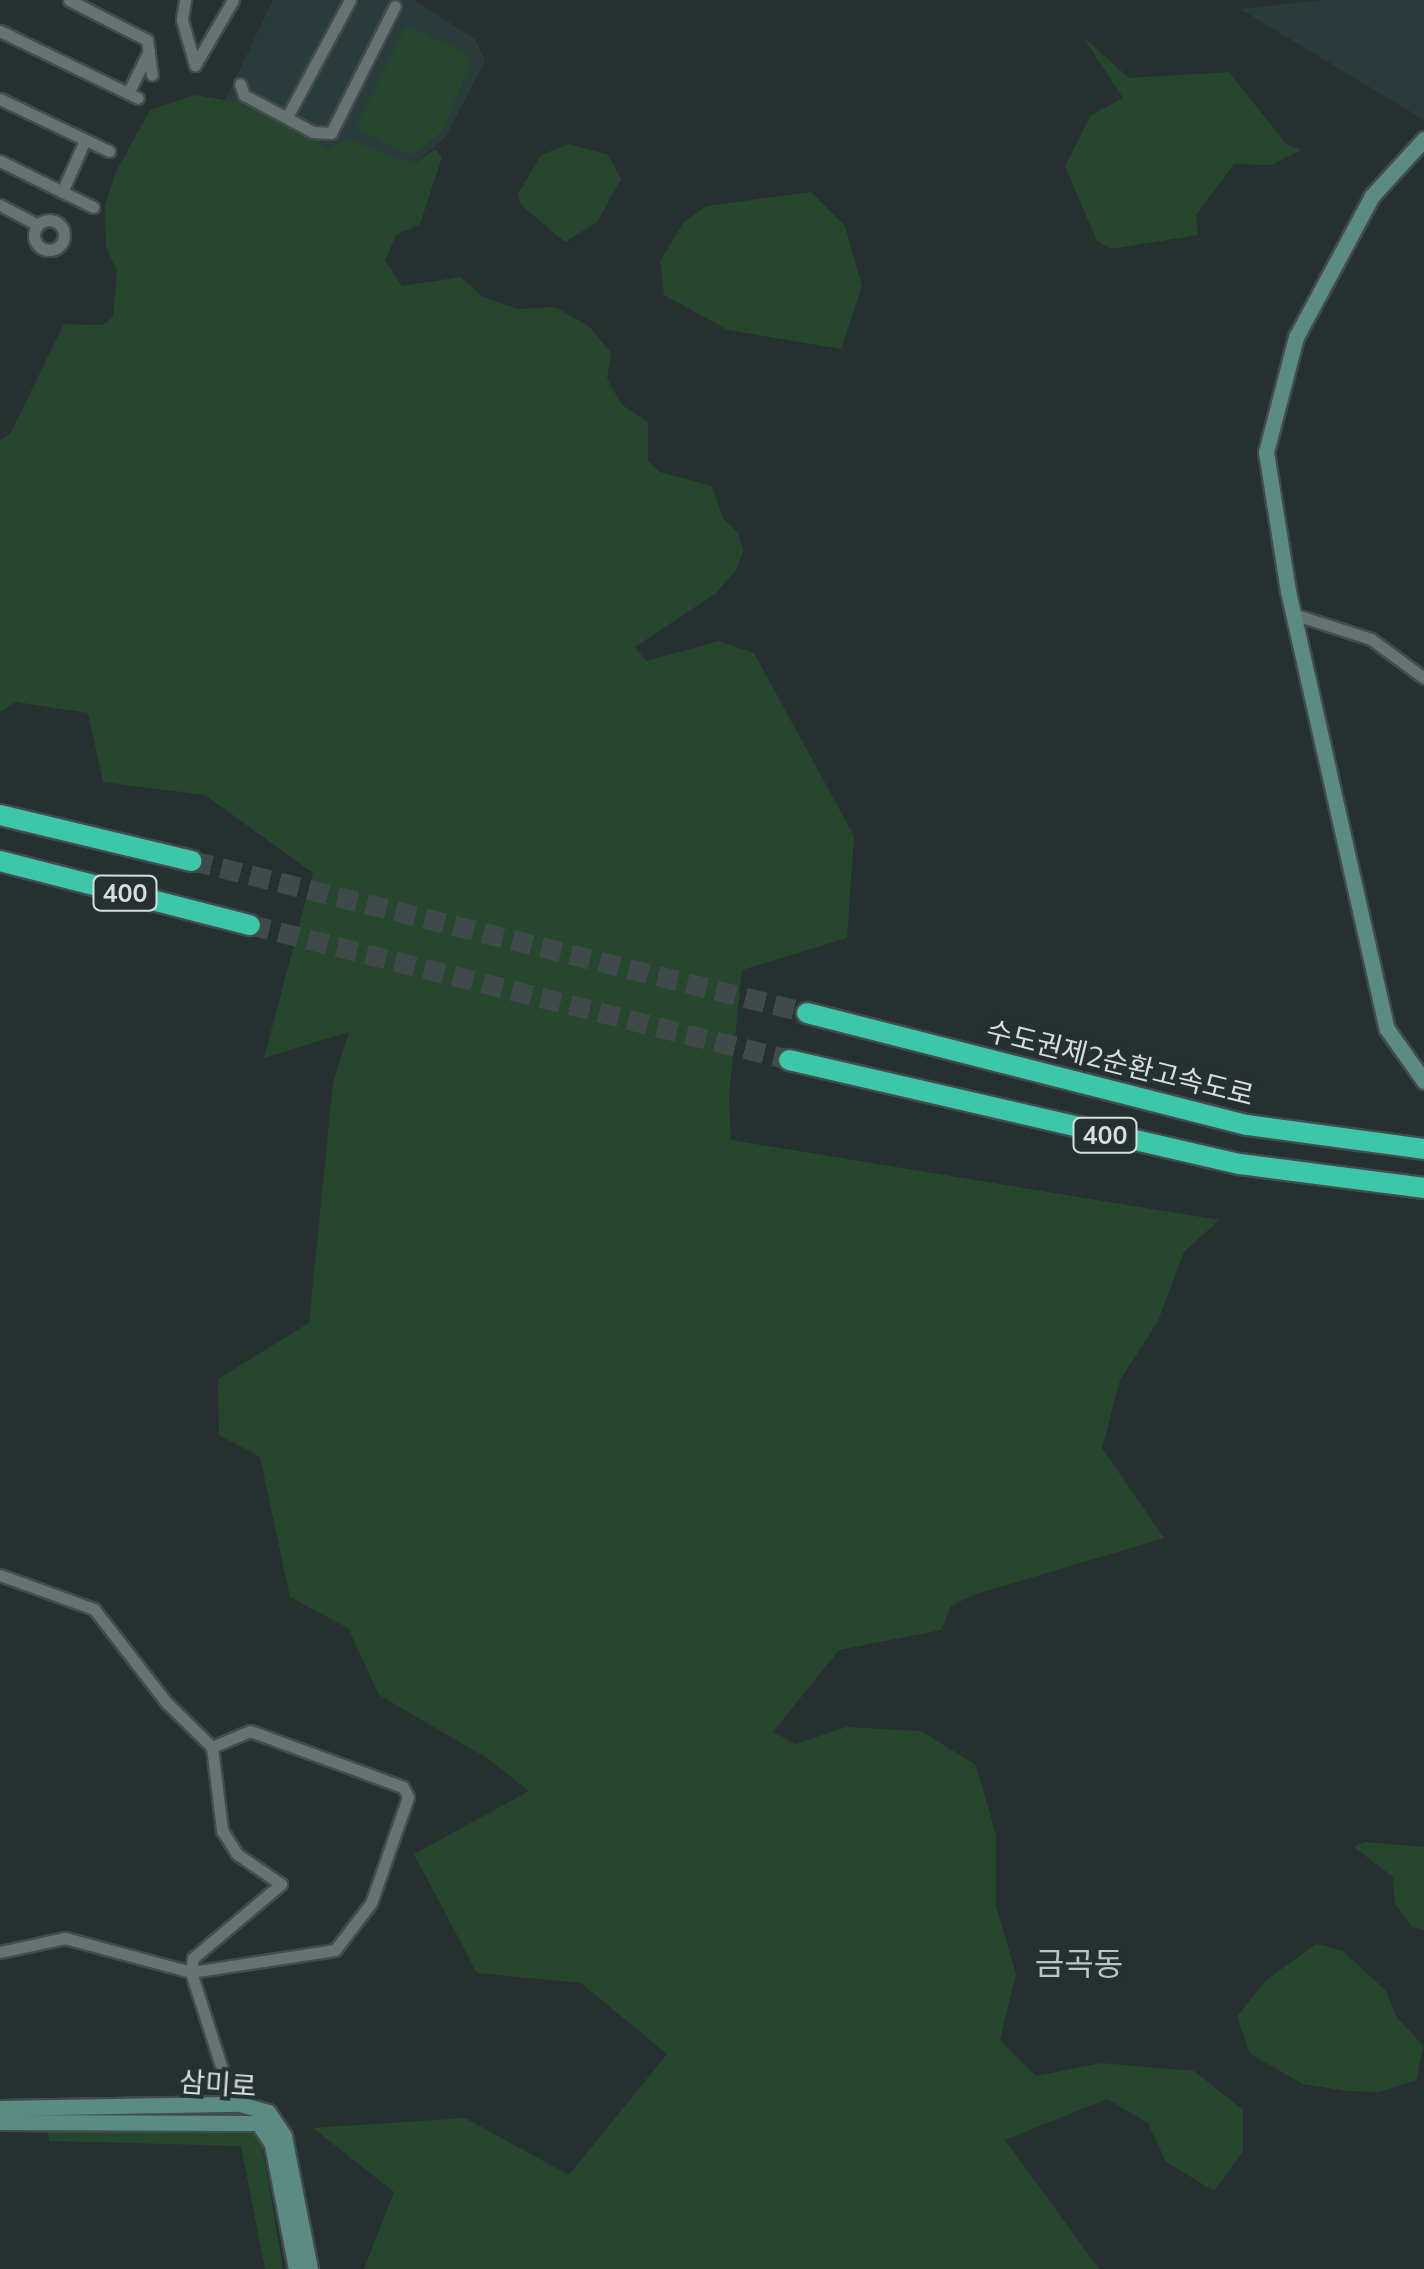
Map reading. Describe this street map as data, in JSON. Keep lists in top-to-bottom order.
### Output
{
  "streets": {
    "highway": ["400", "수도권제2순환고속도로"],
    "street": ["삼미로"]
  },
  "districts": ["금곡동"]
}
